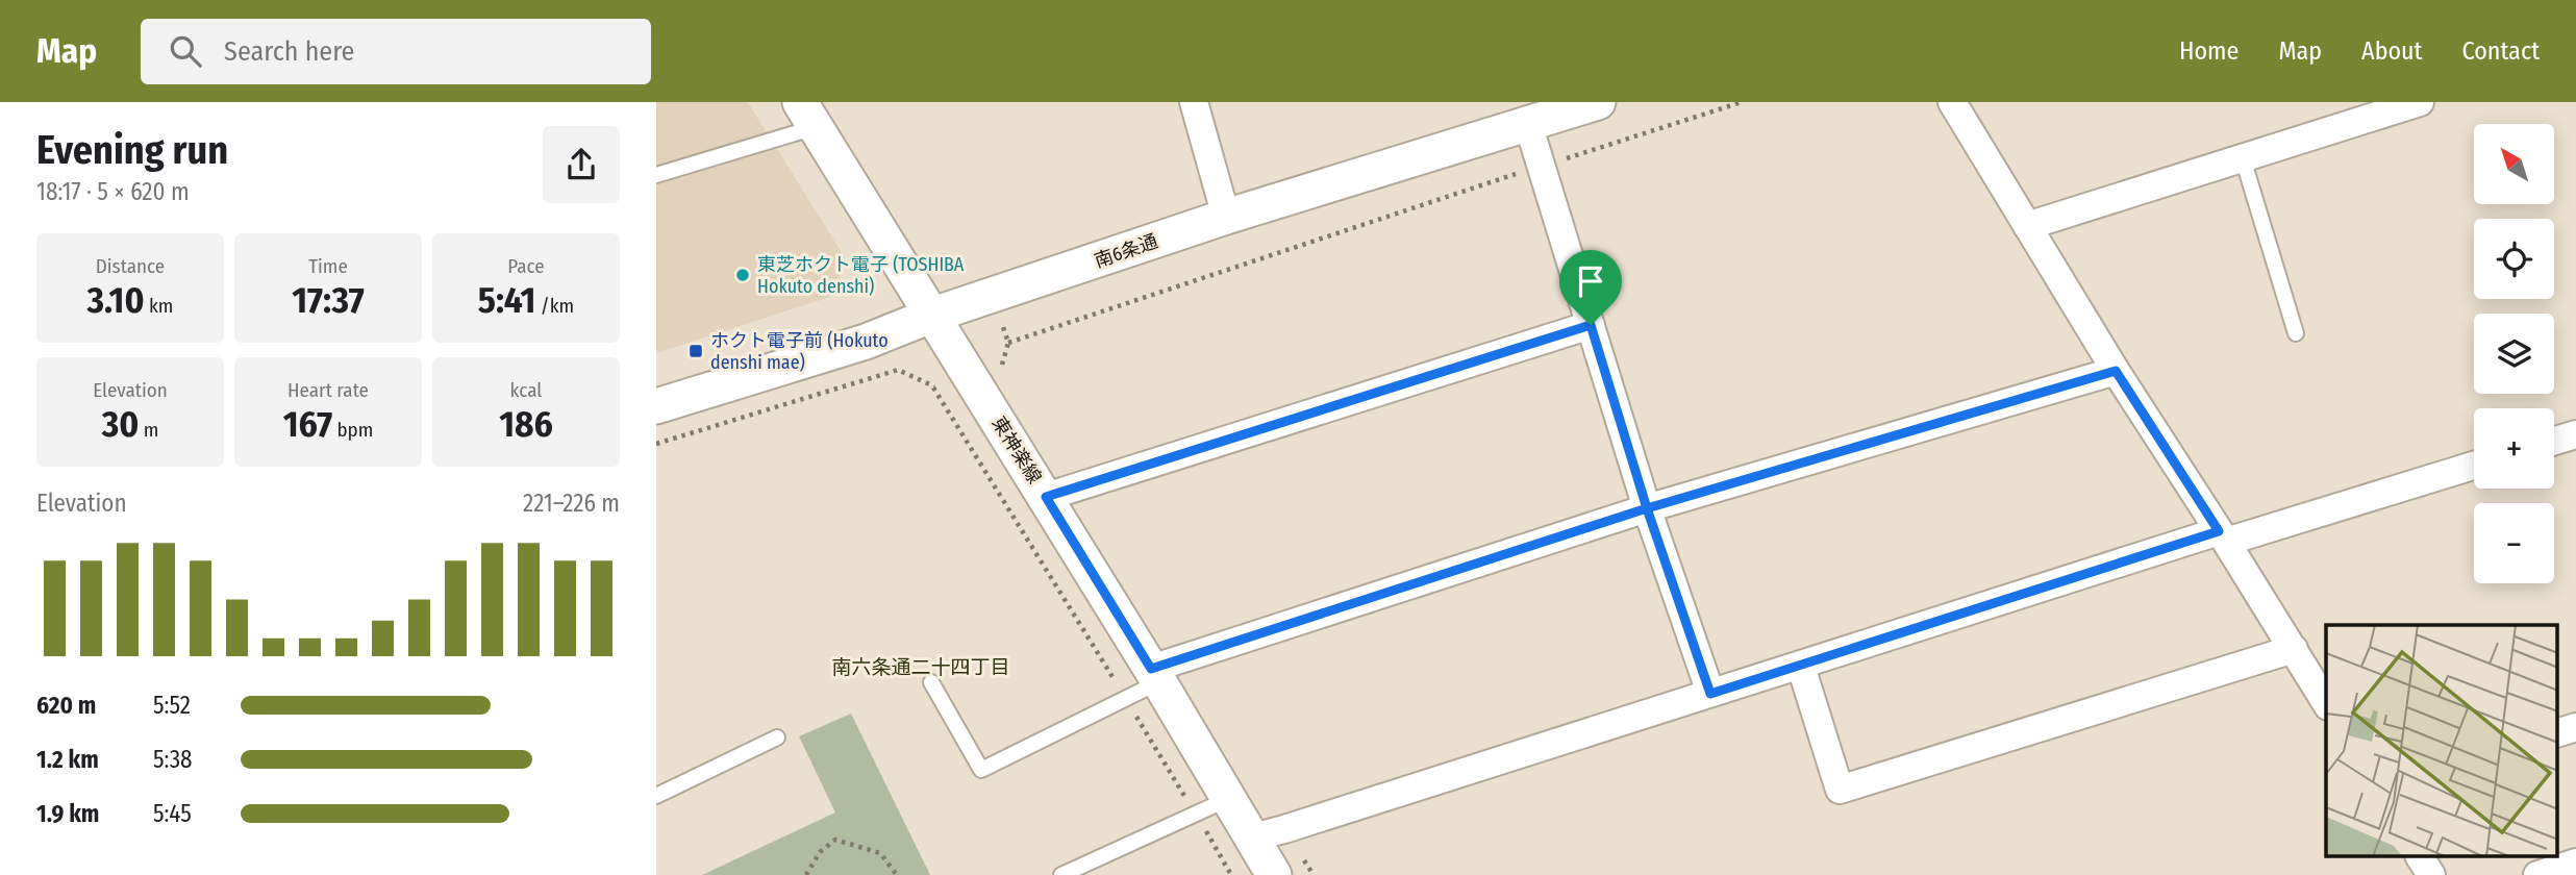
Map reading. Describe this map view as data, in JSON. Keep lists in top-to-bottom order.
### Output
{
  "streets": {
    "street": ["南6条通", "東神楽線"]
  },
  "crossings": [
    ["南6条通", "東神楽線"]
  ],
  "districts": ["南六条通二十四丁目"],
  "places": {
    "other": ["東芝ホクト電子 (TOSHIBA Hokuto denshi)"],
    "transit": ["ホクト電子前 (Hokuto denshi mae)"]
  },
  "north": "top left",
  "page": {
    "header": "Map",
    "search": "Search here",
    "nav": [
      "Home",
      "Map",
      "About",
      "Contact"
    ],
    "heading": ["Evening run", "18:17 · 5 × 620 m"],
    "map_buttons": ["+", "−"],
    "stats": [
      ["Distance", "3.10 km"],
      ["Time", "17:37"],
      ["Pace", "5:41 /km"],
      ["Elevation", "30 m"],
      ["Heart rate", "167 bpm"],
      ["kcal", "186"]
    ],
    "chart": ["Elevation", "221–226 m"],
    "list": [
      {
        "name": "620 m",
        "note": "5:52"
      },
      {
        "name": "1.2 km",
        "note": "5:38"
      },
      {
        "name": "1.9 km",
        "note": "5:45"
      }
    ]
  }
}
